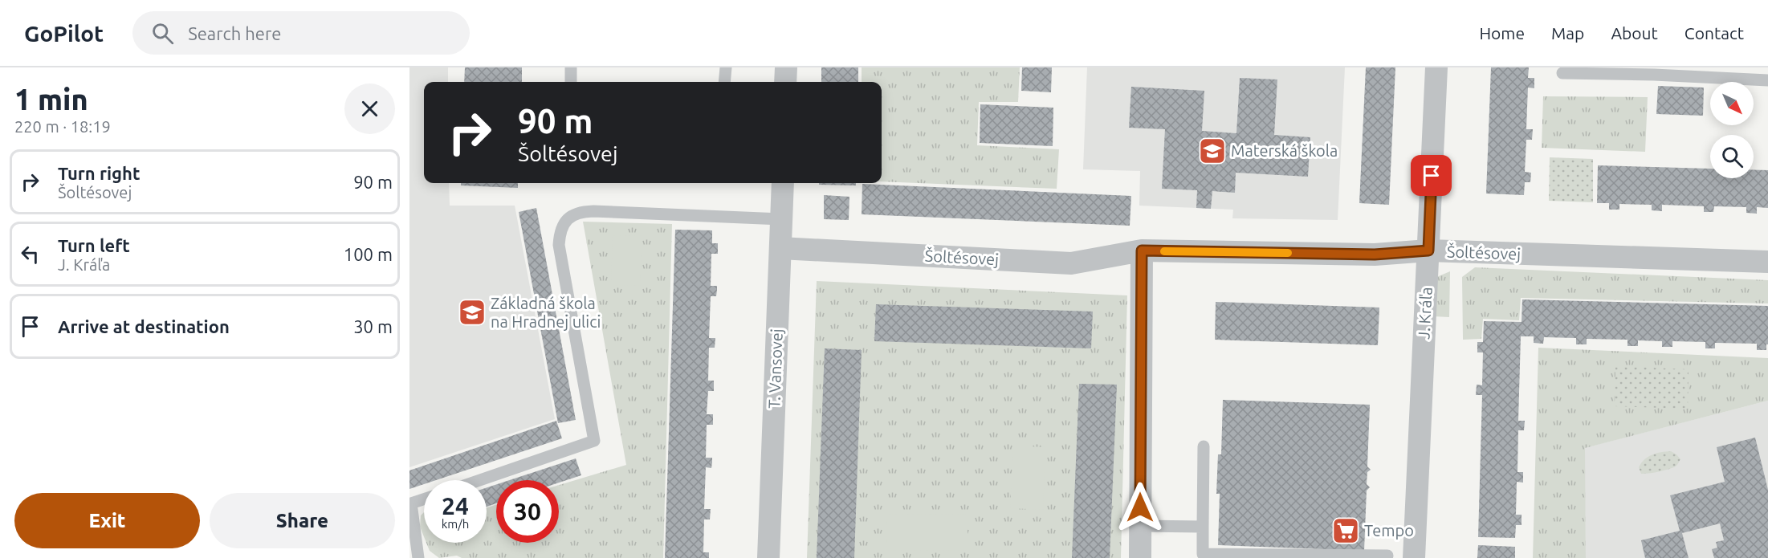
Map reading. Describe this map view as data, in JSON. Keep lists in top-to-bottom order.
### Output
{
  "streets": {
    "street": ["Šoltésovej", "J. Kráľa", "T. Vansovej"]
  },
  "crossings": [
    ["Šoltésovej", "J. Kráľa"],
    ["Šoltésovej", "T. Vansovej"]
  ],
  "places": {
    "school or university": ["Materská škola", "Základná škola na Hradnej ulici"],
    "supermarket": ["Tempo"]
  },
  "north": "bottom right",
  "page": {
    "header": "GoPilot",
    "search": "Search here",
    "nav": [
      "Home",
      "Map",
      "About",
      "Contact"
    ],
    "heading": ["1 min", "220 m · 18:19"],
    "turn": ["90 m", "Šoltésovej"],
    "list": [
      {
        "name": "Turn right",
        "note": "Šoltésovej",
        "value": "90 m"
      },
      {
        "name": "Turn left",
        "note": "J. Kráľa",
        "value": "100 m"
      },
      {
        "name": "Arrive at destination",
        "value": "30 m"
      }
    ],
    "speed": "24 km/h",
    "limit": "30",
    "buttons": ["Exit", "Share"]
  }
}
